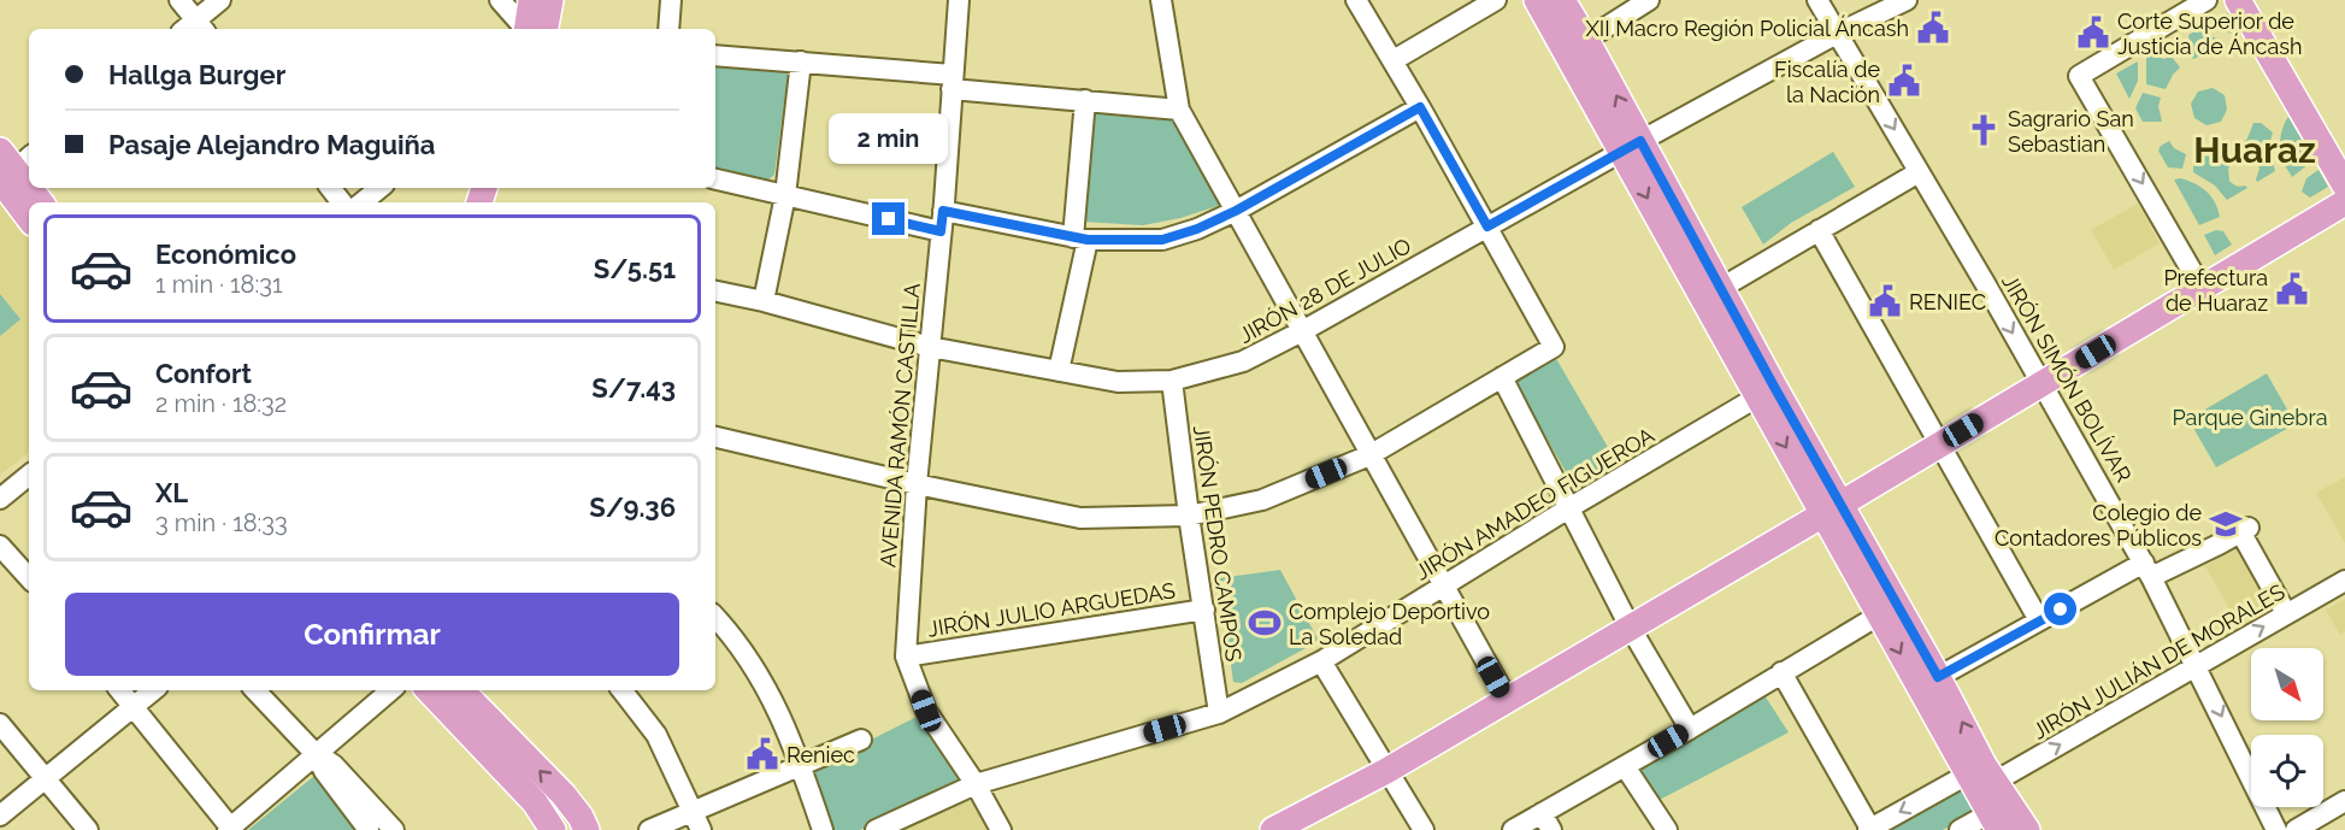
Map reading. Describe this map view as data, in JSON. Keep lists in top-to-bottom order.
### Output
{
  "streets": {
    "street": [
      "JIRÓN 28 DE JULIO",
      "JIRÓN SIMÓN BOLÍVAR",
      "AVENIDA RAMÓN CASTILLA",
      "JIRÓN AMADEO FIGUEROA",
      "JIRÓN PEDRO CAMPOS",
      "JIRÓN JULIO ARGUEDAS",
      "JIRÓN JULIÁN DE MORALES"
    ]
  },
  "crossings": [
    ["JIRÓN 28 DE JULIO", "JIRÓN SIMÓN BOLÍVAR"],
    ["JIRÓN 28 DE JULIO", "AVENIDA RAMÓN CASTILLA"],
    ["JIRÓN 28 DE JULIO", "JIRÓN PEDRO CAMPOS"],
    ["JIRÓN SIMÓN BOLÍVAR", "JIRÓN JULIÁN DE MORALES"],
    ["AVENIDA RAMÓN CASTILLA", "JIRÓN AMADEO FIGUEROA"],
    ["AVENIDA RAMÓN CASTILLA", "JIRÓN JULIO ARGUEDAS"],
    ["JIRÓN AMADEO FIGUEROA", "JIRÓN PEDRO CAMPOS"],
    ["JIRÓN PEDRO CAMPOS", "JIRÓN JULIO ARGUEDAS"]
  ],
  "districts": ["Huaraz"],
  "parks": ["Parque Ginebra"],
  "places": {
    "public building": [
      "XII Macro Región Policial Áncash",
      "Corte Superior de Justicia de Áncash",
      "Fiscalía de la Nación",
      "Prefectura de Huaraz",
      "RENIEC",
      "Reniec"
    ],
    "church": ["Sagrario San Sebastian"],
    "school or university": ["Colegio de Contadores Públicos"],
    "sports": ["Complejo Deportivo La Soledad"]
  },
  "north": "bottom right",
  "page": {
    "banner": ["Hallga Burger", "Pasaje Alejandro Maguiña"],
    "bubble": "2 min",
    "list": [
      {
        "name": "Económico",
        "note": "1 min · 18:31",
        "value": "S/5.51"
      },
      {
        "name": "Confort",
        "note": "2 min · 18:32",
        "value": "S/7.43"
      },
      {
        "name": "XL",
        "note": "3 min · 18:33",
        "value": "S/9.36"
      }
    ],
    "buttons": "Confirmar"
  }
}
